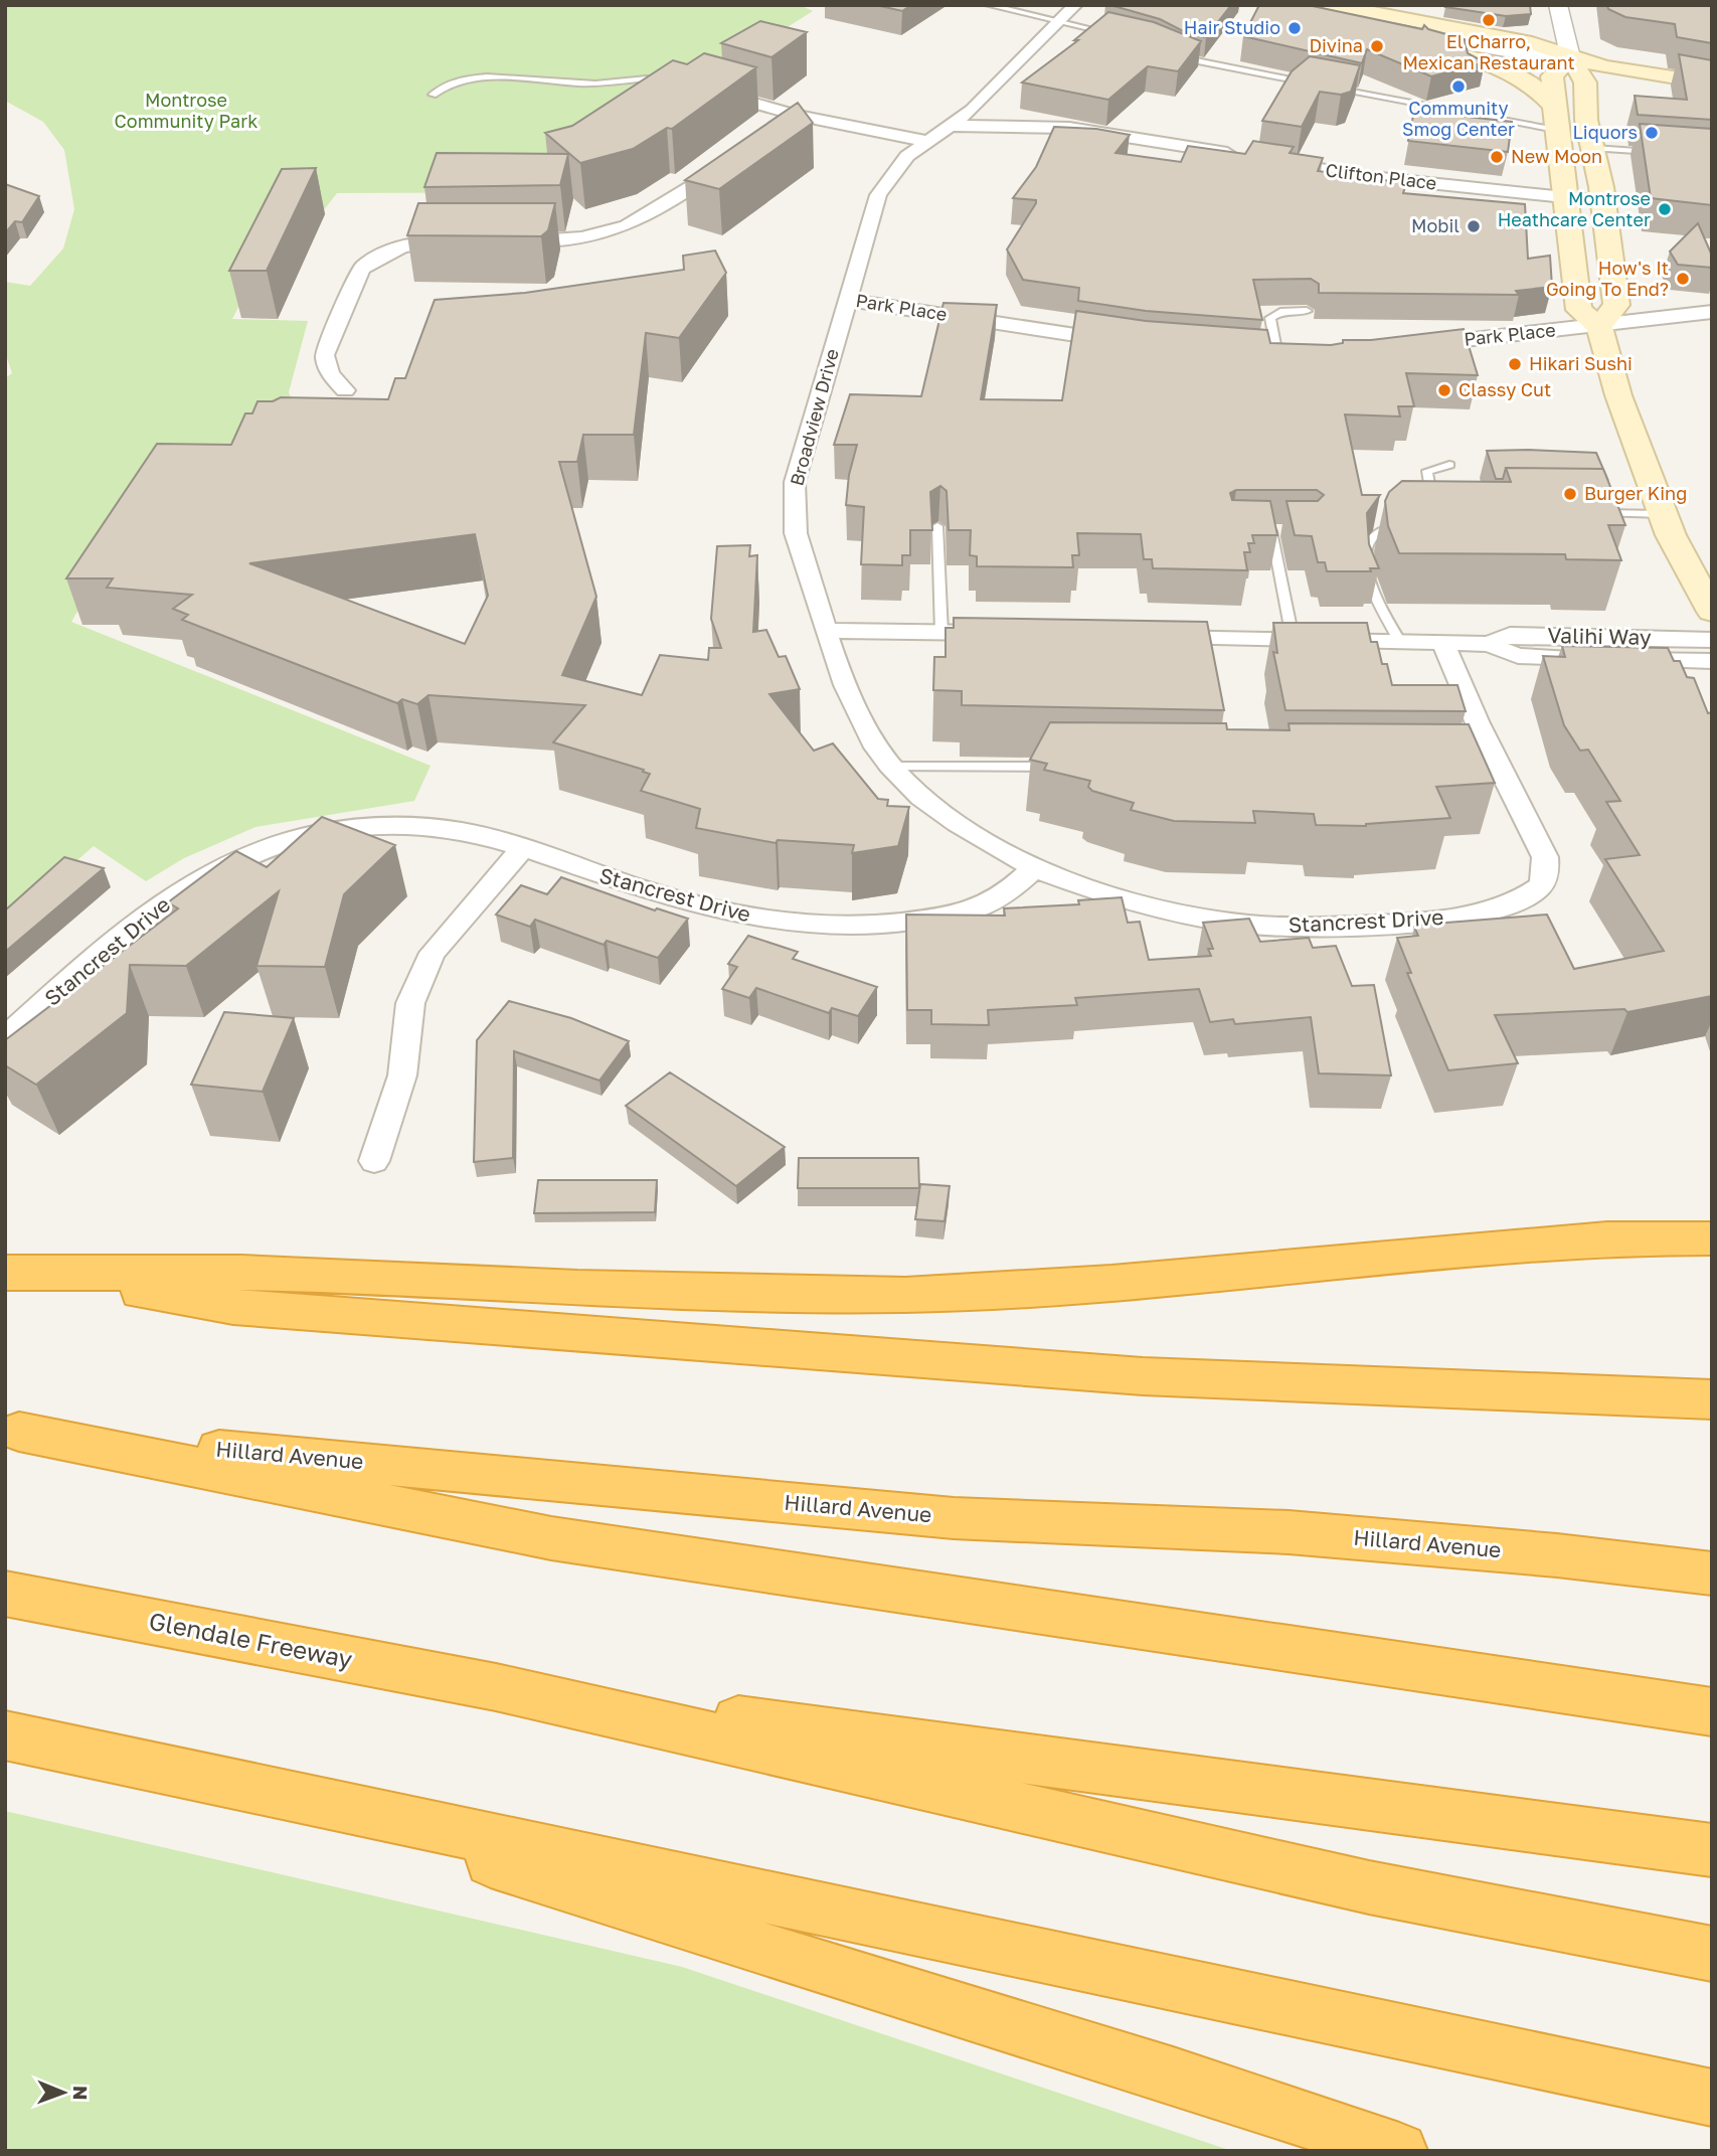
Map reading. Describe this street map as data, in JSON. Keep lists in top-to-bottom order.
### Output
{
  "streets": {
    "highway": ["Hillard Avenue", "Glendale Freeway"],
    "street": [
      "Clifton Place",
      "Park Place",
      "Broadview Drive",
      "Valihi Way",
      "Stancrest Drive"
    ]
  },
  "crossings": [
    ["Clifton Place", "Broadview Drive"],
    ["Park Place", "Broadview Drive"],
    ["Broadview Drive", "Stancrest Drive"],
    ["Valihi Way", "Stancrest Drive"]
  ],
  "parks": ["Montrose Community Park"],
  "places": [
    "El Charro, Mexican Restaurant",
    "Hair Studio",
    "Divina",
    "Community Smog Center",
    "Liquors",
    "New Moon",
    "Montrose Heathcare Center",
    "Mobil",
    "How's It Going To End?",
    "Hikari Sushi",
    "Classy Cut",
    "Burger King"
  ],
  "north": "right"
}
